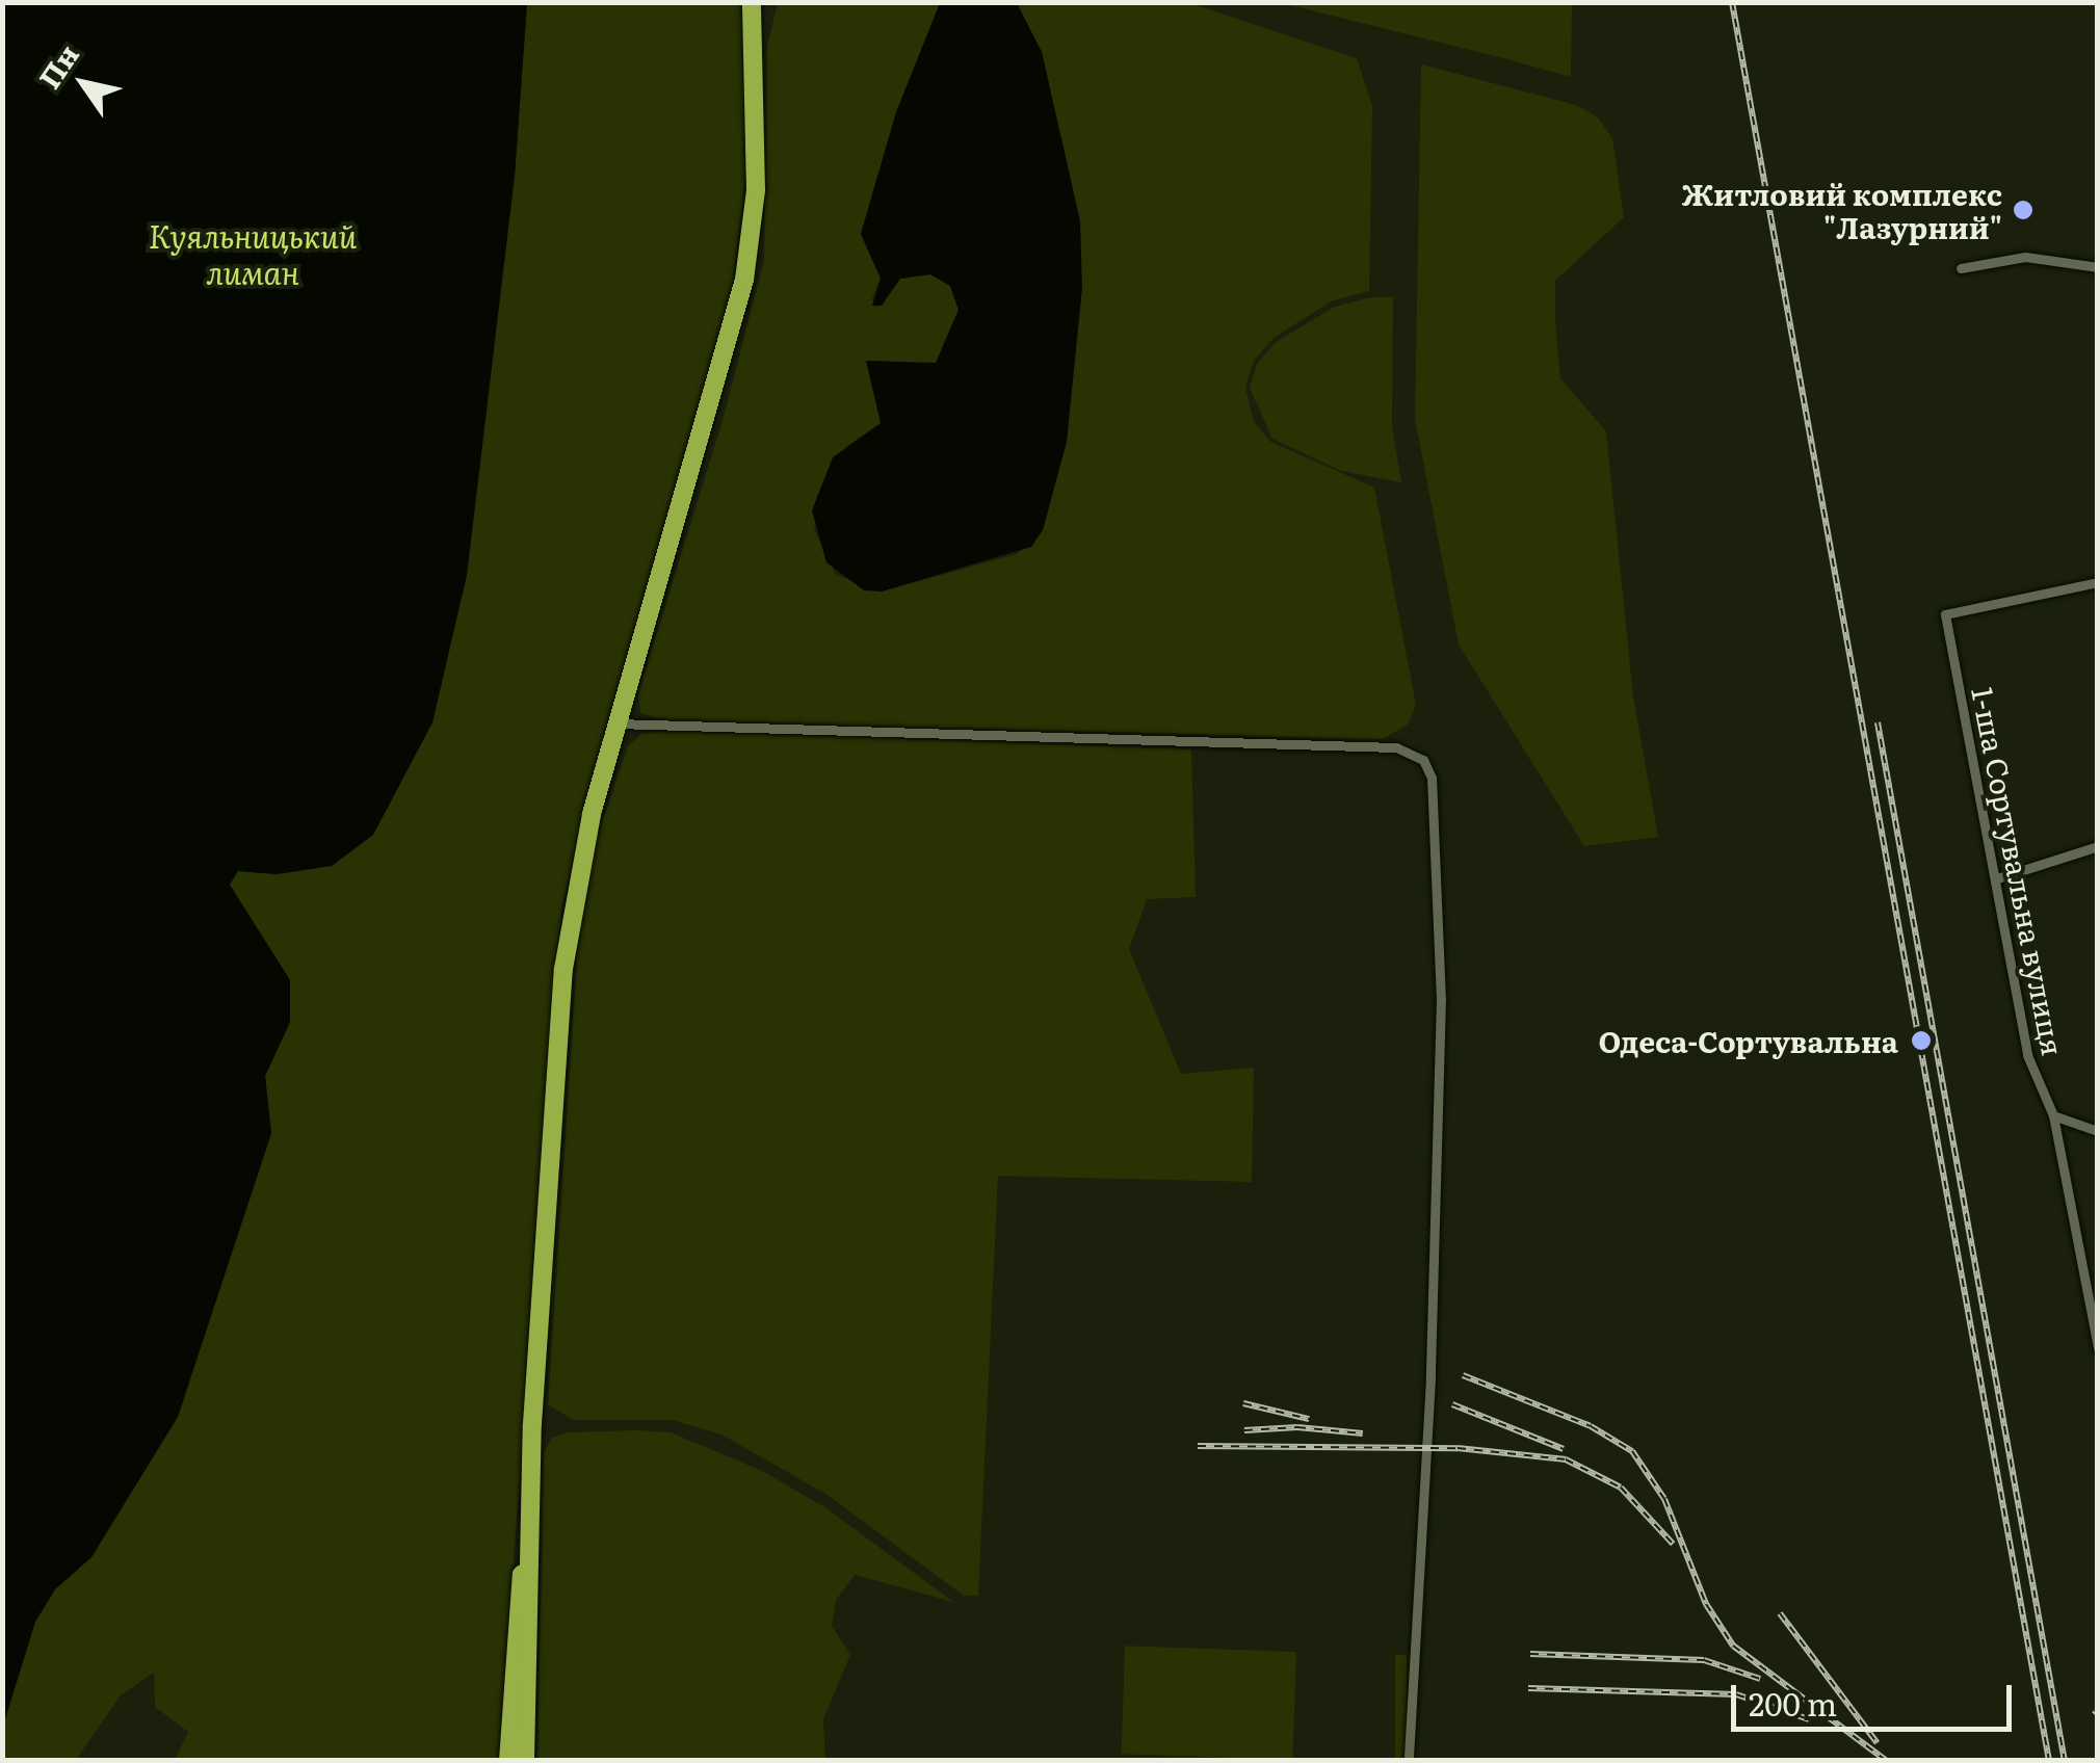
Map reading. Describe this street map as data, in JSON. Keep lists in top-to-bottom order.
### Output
{
  "streets": {
    "street": ["1-ша Сортувальна вулиця"]
  },
  "water": ["Куяльницький лиман"],
  "places": ["Житловий комплекс \"Лазурний\"", "Одеса-Сортувальна"],
  "scale_bar": "200 m",
  "north": "top left"
}
